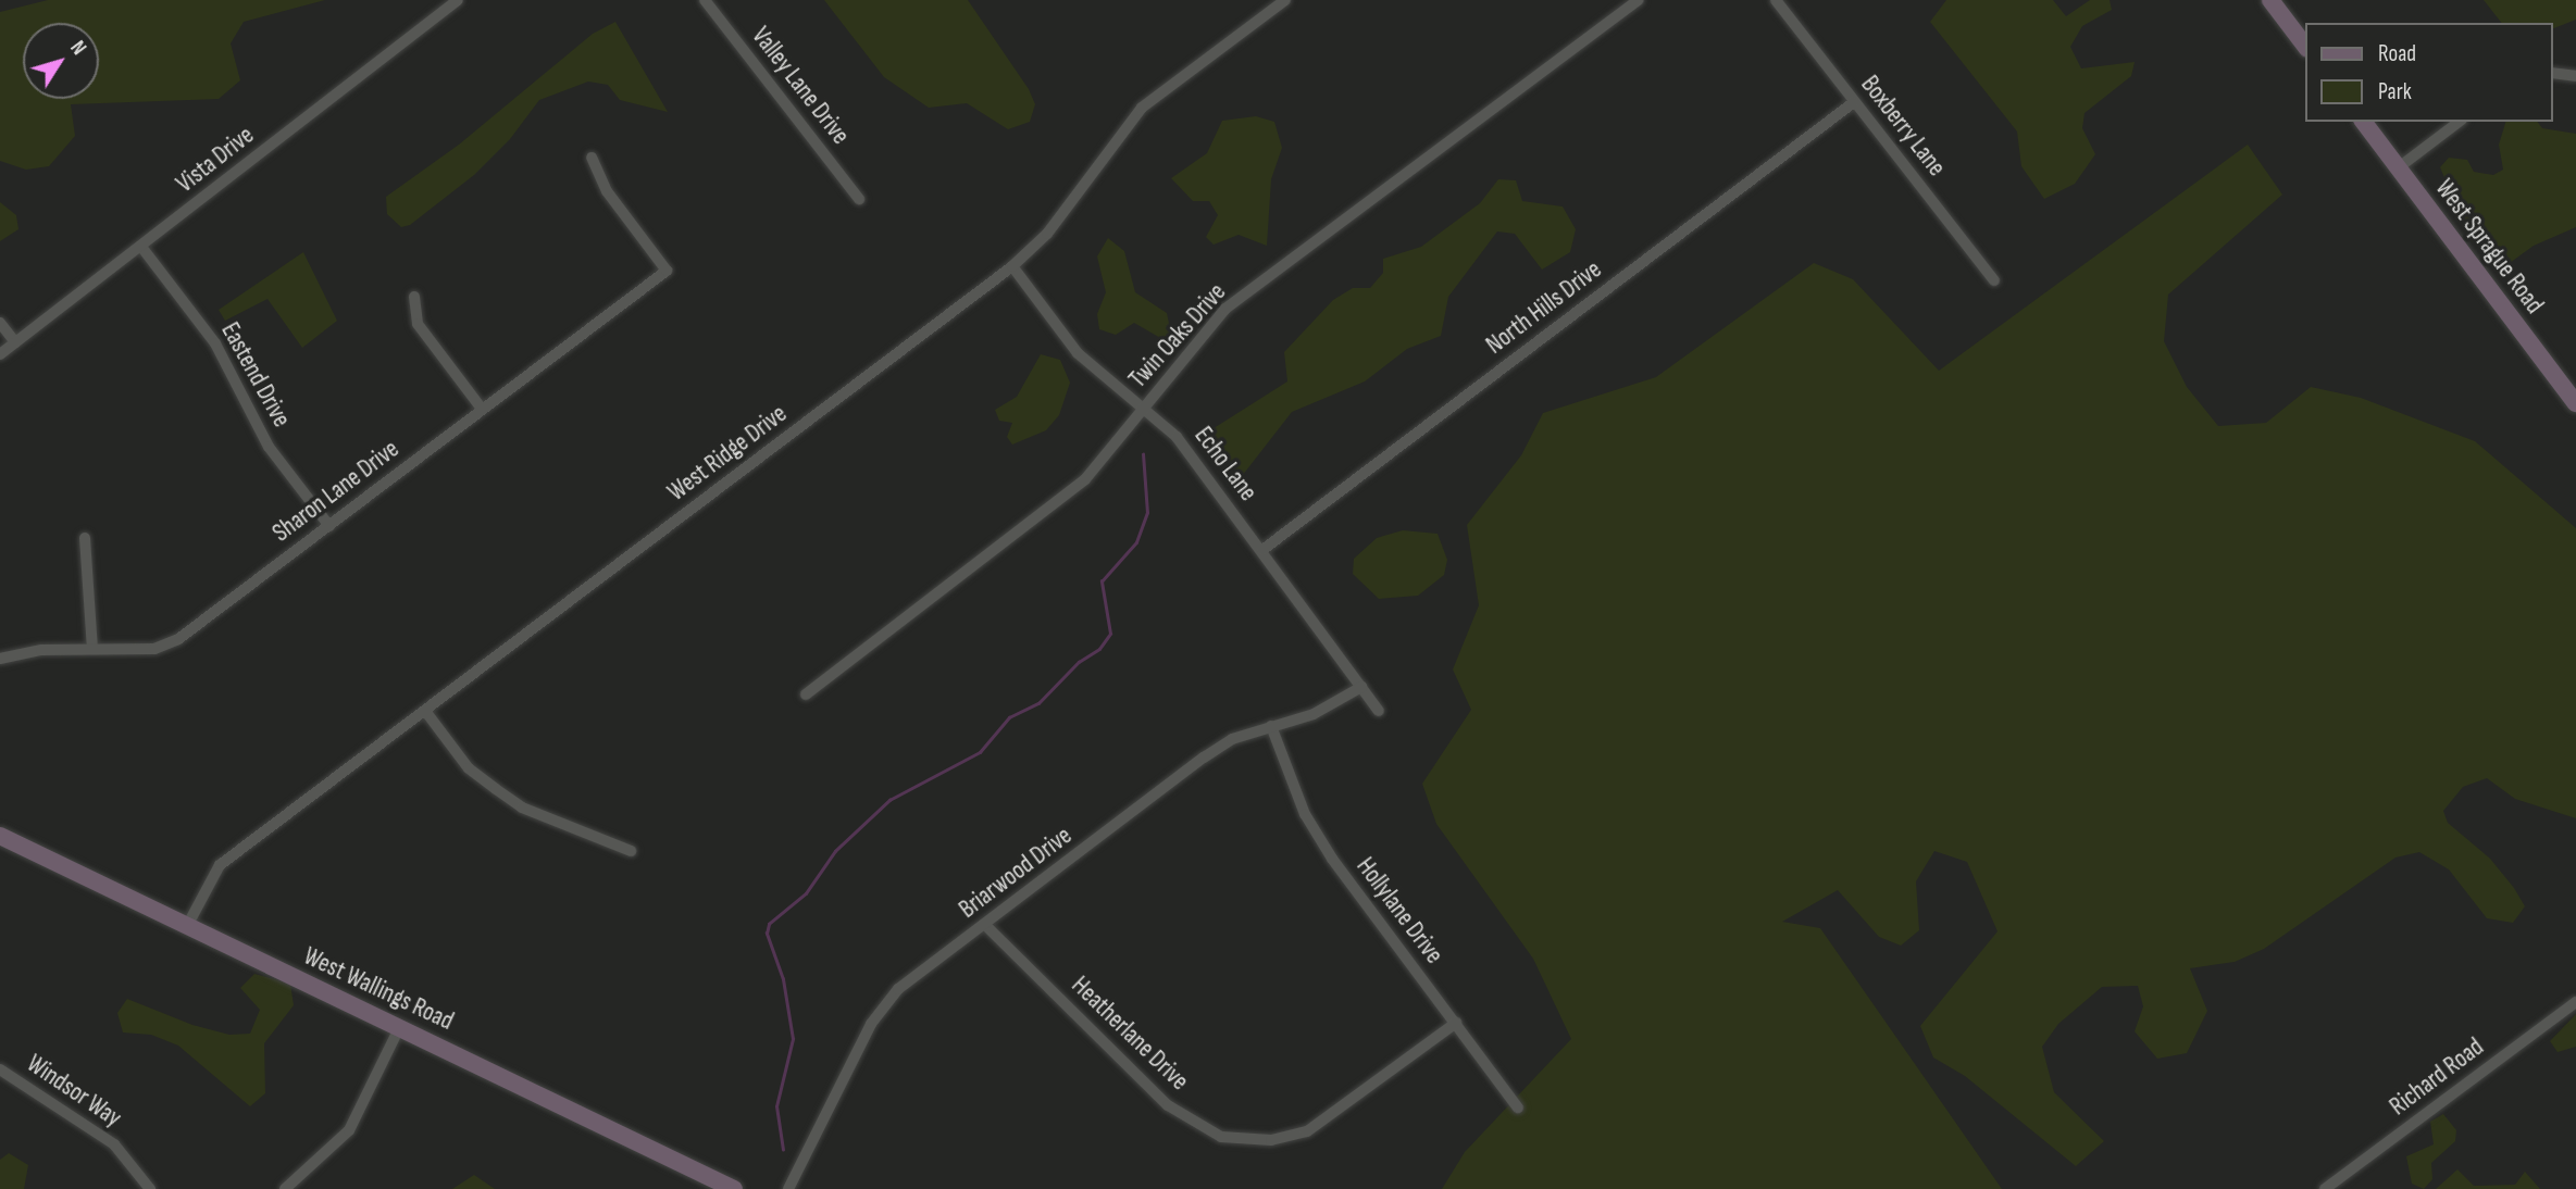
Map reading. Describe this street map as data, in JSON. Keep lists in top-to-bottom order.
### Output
{
  "streets": {
    "street": [
      "Valley Lane Drive",
      "Boxberry Lane",
      "Vista Drive",
      "West Sprague Road",
      "North Hills Drive",
      "Twin Oaks Drive",
      "Eastend Drive",
      "West Ridge Drive",
      "Echo Lane",
      "Sharon Lane Drive",
      "Briarwood Drive",
      "Hollylane Drive",
      "West Wallings Road",
      "Heatherlane Drive",
      "Richard Road",
      "Windsor Way"
    ]
  },
  "crossings": [
    ["Boxberry Lane", "North Hills Drive"],
    ["Vista Drive", "Eastend Drive"],
    ["North Hills Drive", "Echo Lane"],
    ["Twin Oaks Drive", "Echo Lane"],
    ["Eastend Drive", "Sharon Lane Drive"],
    ["West Ridge Drive", "Echo Lane"],
    ["West Ridge Drive", "West Wallings Road"],
    ["Echo Lane", "Briarwood Drive"],
    ["Briarwood Drive", "Hollylane Drive"],
    ["Briarwood Drive", "Heatherlane Drive"],
    ["Hollylane Drive", "Heatherlane Drive"]
  ],
  "legend": ["Road", "Park"],
  "north": "top right"
}
